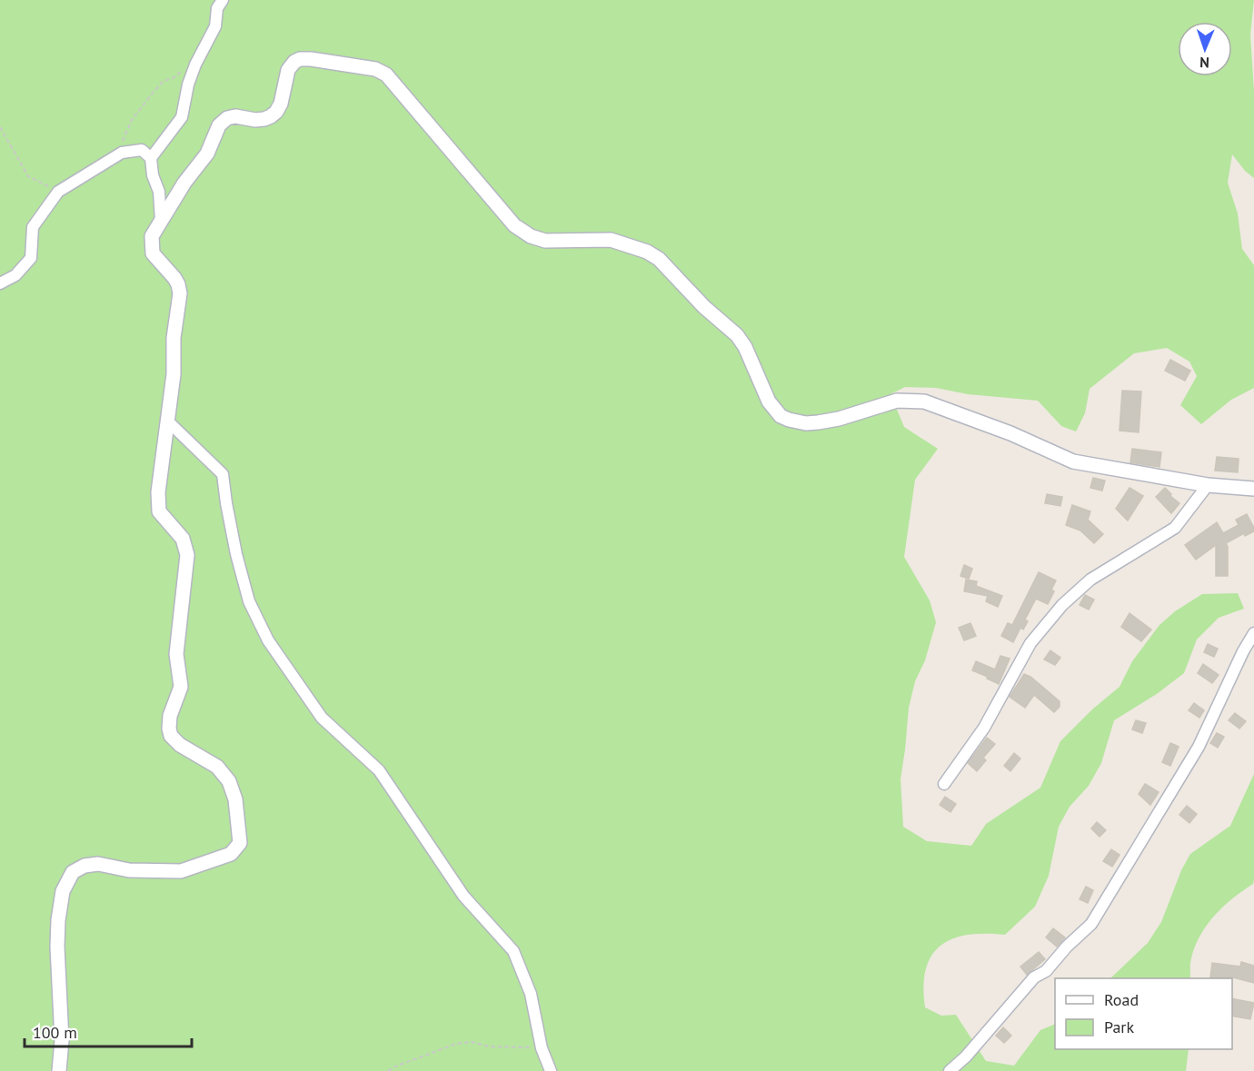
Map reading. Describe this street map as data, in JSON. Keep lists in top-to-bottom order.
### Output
{
  "legend": ["Road", "Park"],
  "scale_bar": "100 m",
  "north": "bottom"
}
